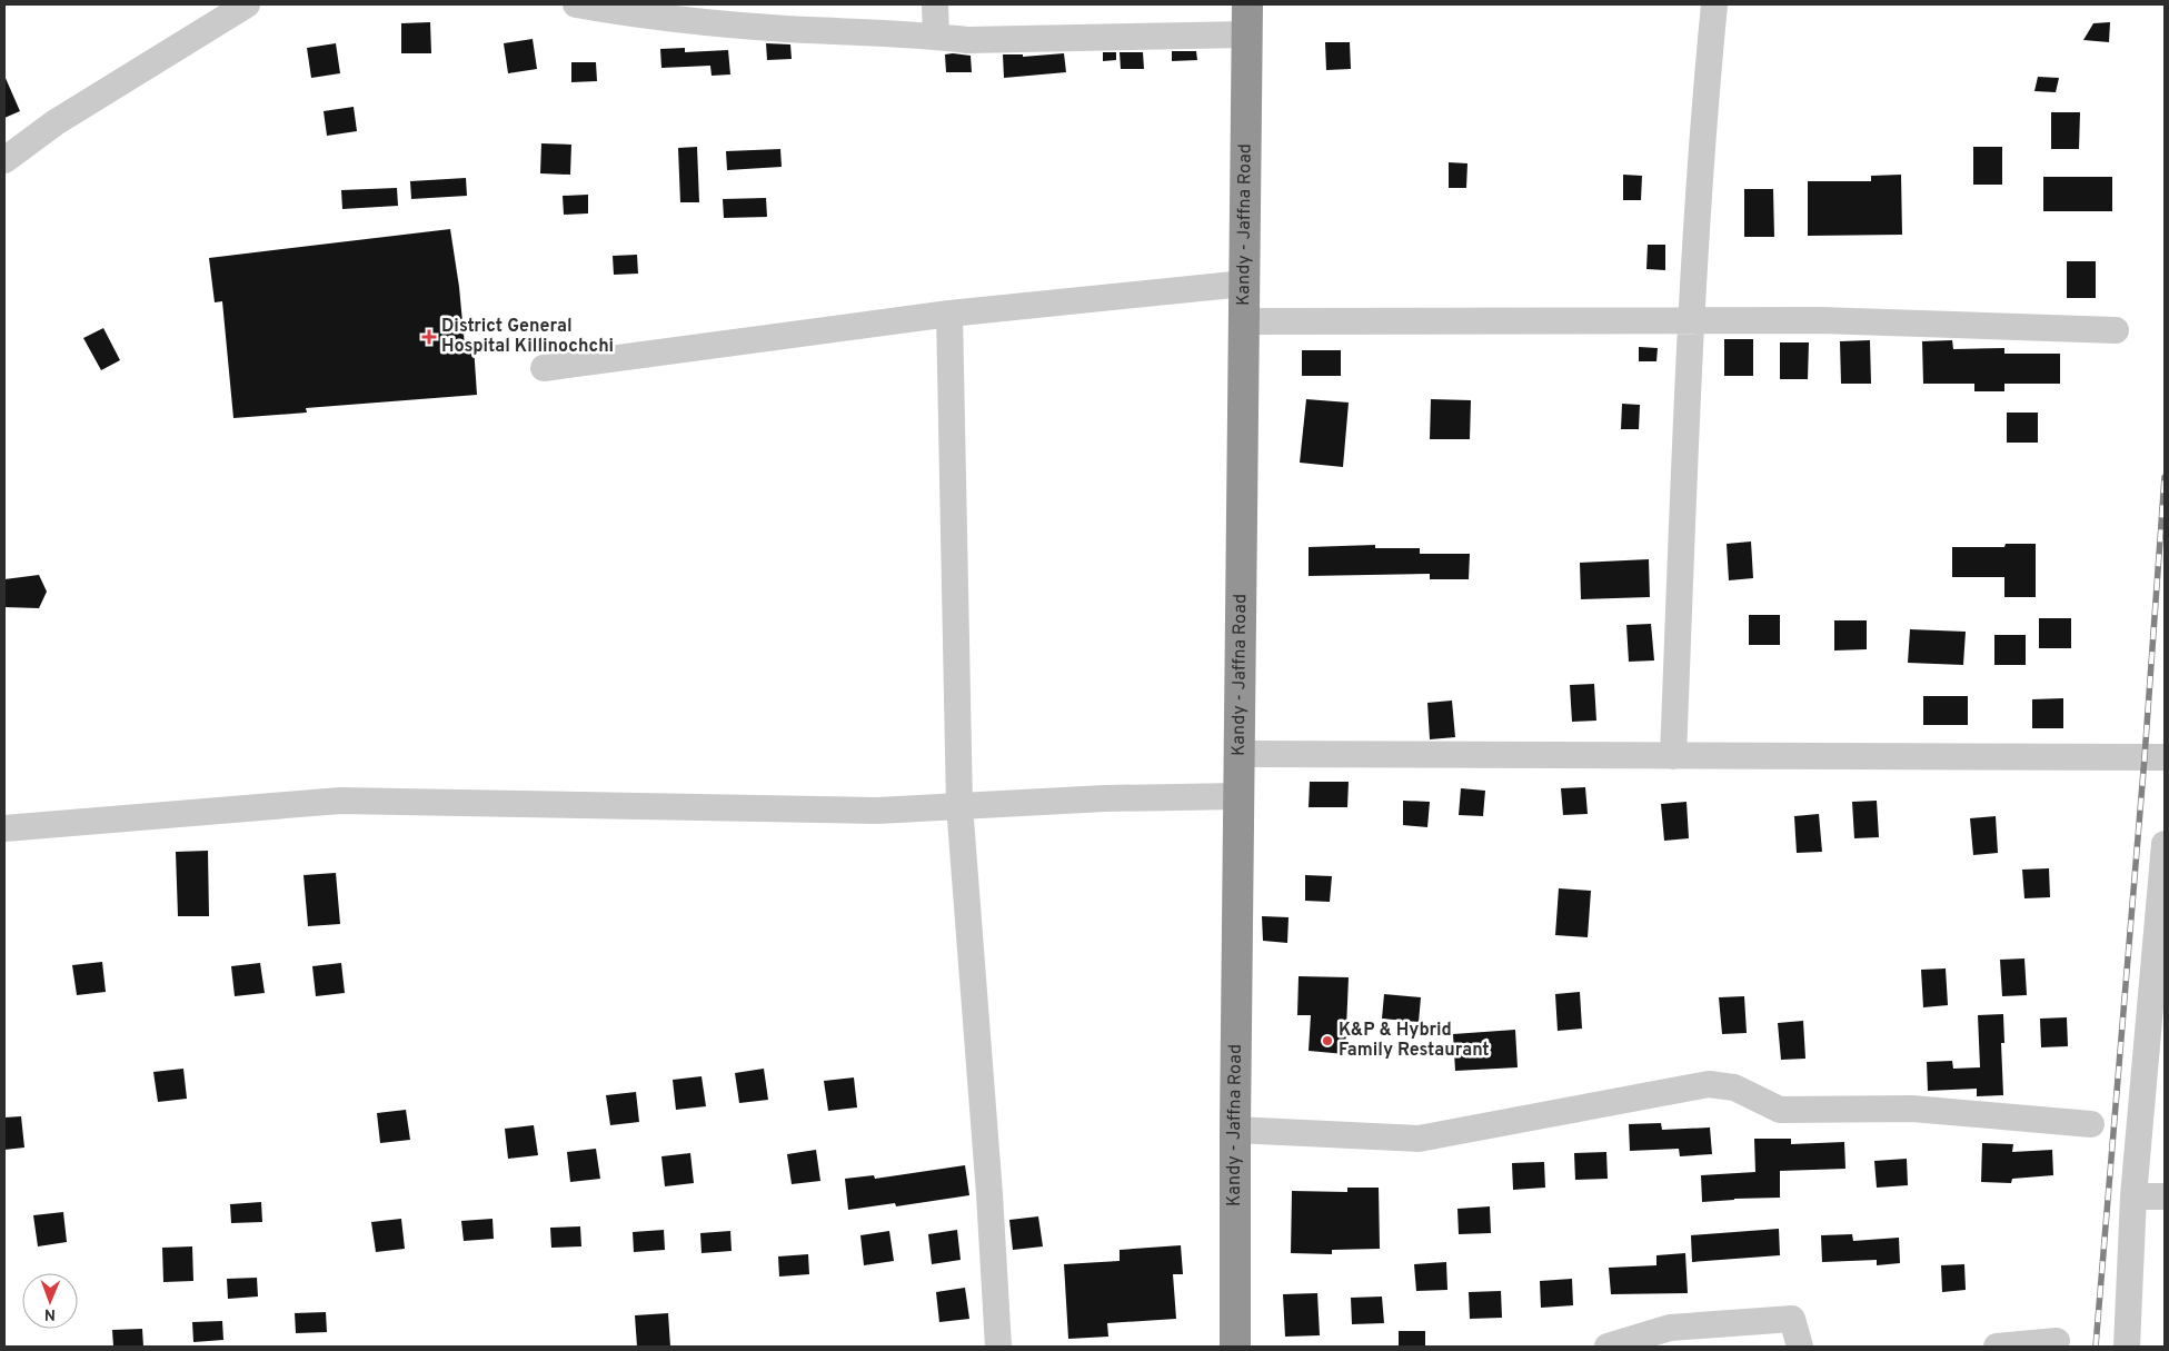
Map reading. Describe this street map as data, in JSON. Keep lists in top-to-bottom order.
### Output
{
  "streets": {
    "highway": ["Kandy - Jaffna Road"]
  },
  "places": {
    "health": ["District General Hospital Killinochchi"],
    "other": ["K&P & Hybrid Family Restaurant"]
  },
  "north": "bottom"
}
